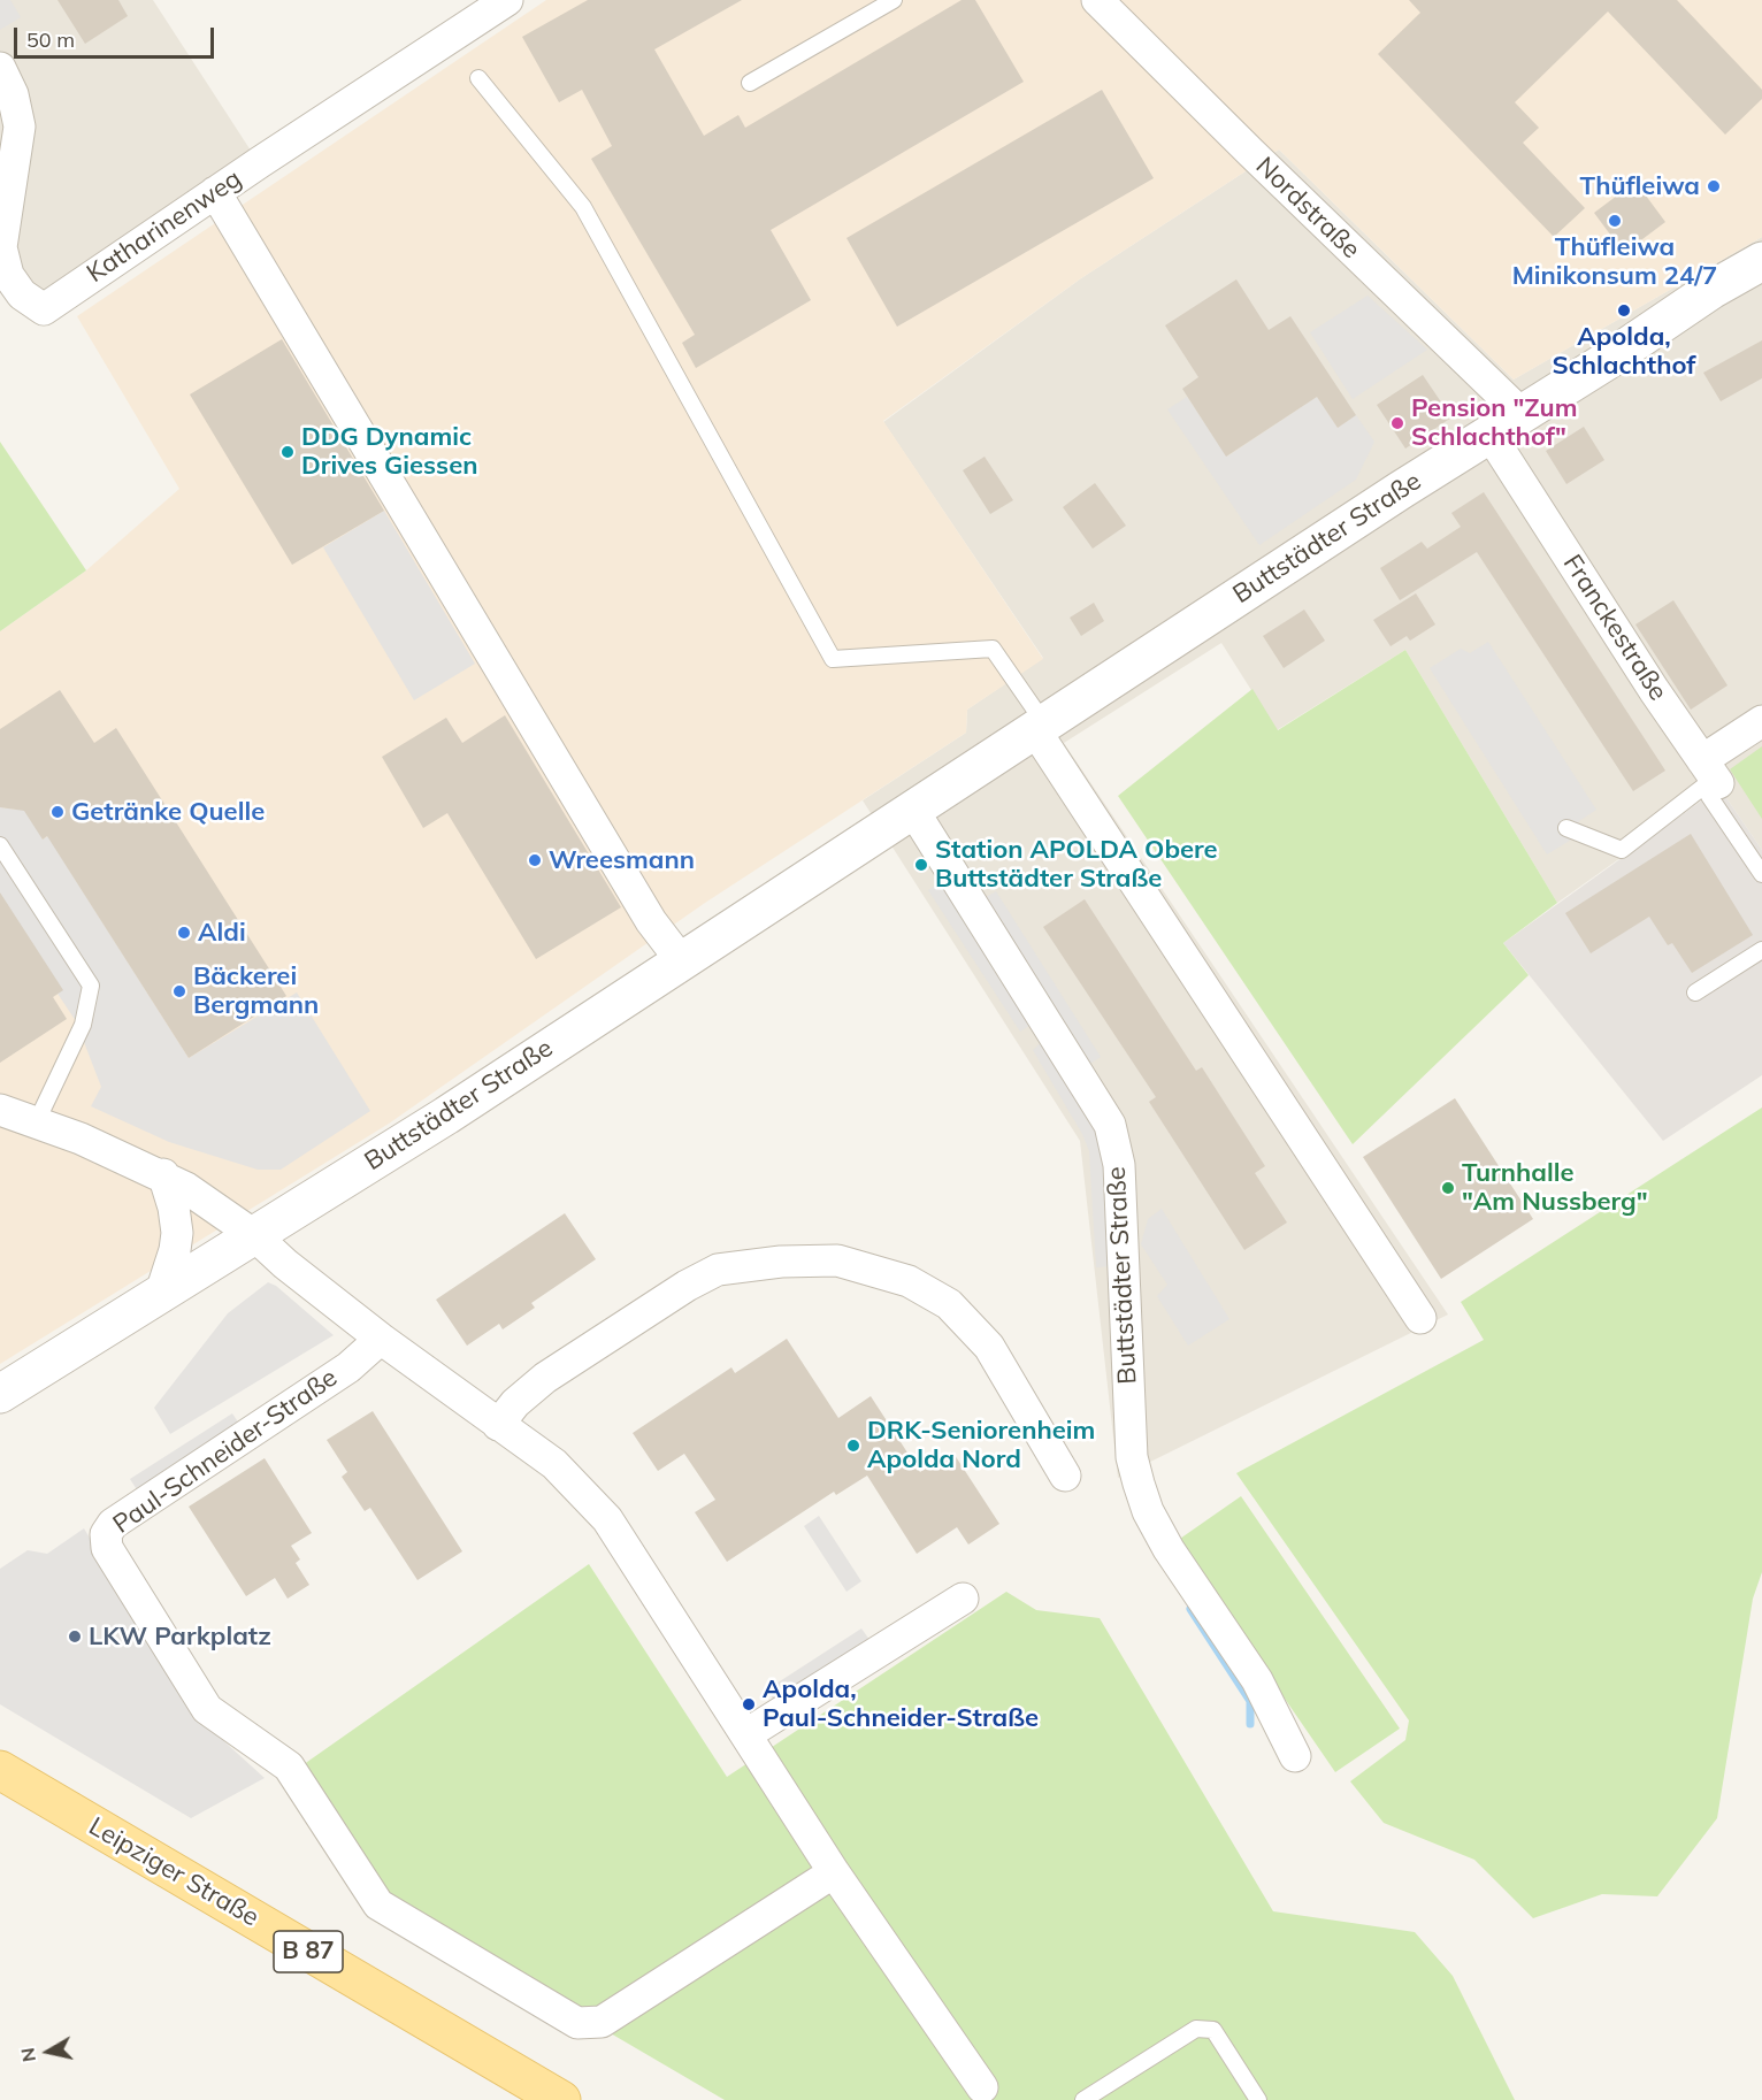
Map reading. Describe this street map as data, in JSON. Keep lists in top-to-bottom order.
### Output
{
  "streets": {
    "main road": ["Leipziger Straße", "B 87"],
    "street": [
      "Nordstraße",
      "Katharinenweg",
      "Buttstädter Straße",
      "Franckestraße",
      "Paul-Schneider-Straße"
    ]
  },
  "crossings": [
    ["Nordstraße", "Buttstädter Straße"],
    ["Buttstädter Straße", "Franckestraße"]
  ],
  "places": [
    "Thüfleiwa",
    "Thüfleiwa Minikonsum 24/7",
    "Apolda, Schlachthof",
    "Pension \"Zum Schlachthof\"",
    "DDG Dynamic Drives Giessen",
    "Getränke Quelle",
    "Wreesmann",
    "Station APOLDA Obere Buttstädter Straße",
    "Aldi",
    "Bäckerei Bergmann",
    "Turnhalle \"Am Nussberg\"",
    "DRK-Seniorenheim Apolda Nord",
    "LKW Parkplatz",
    "Apolda, Paul-Schneider-Straße"
  ],
  "scale_bar": "50 m",
  "north": "left"
}
